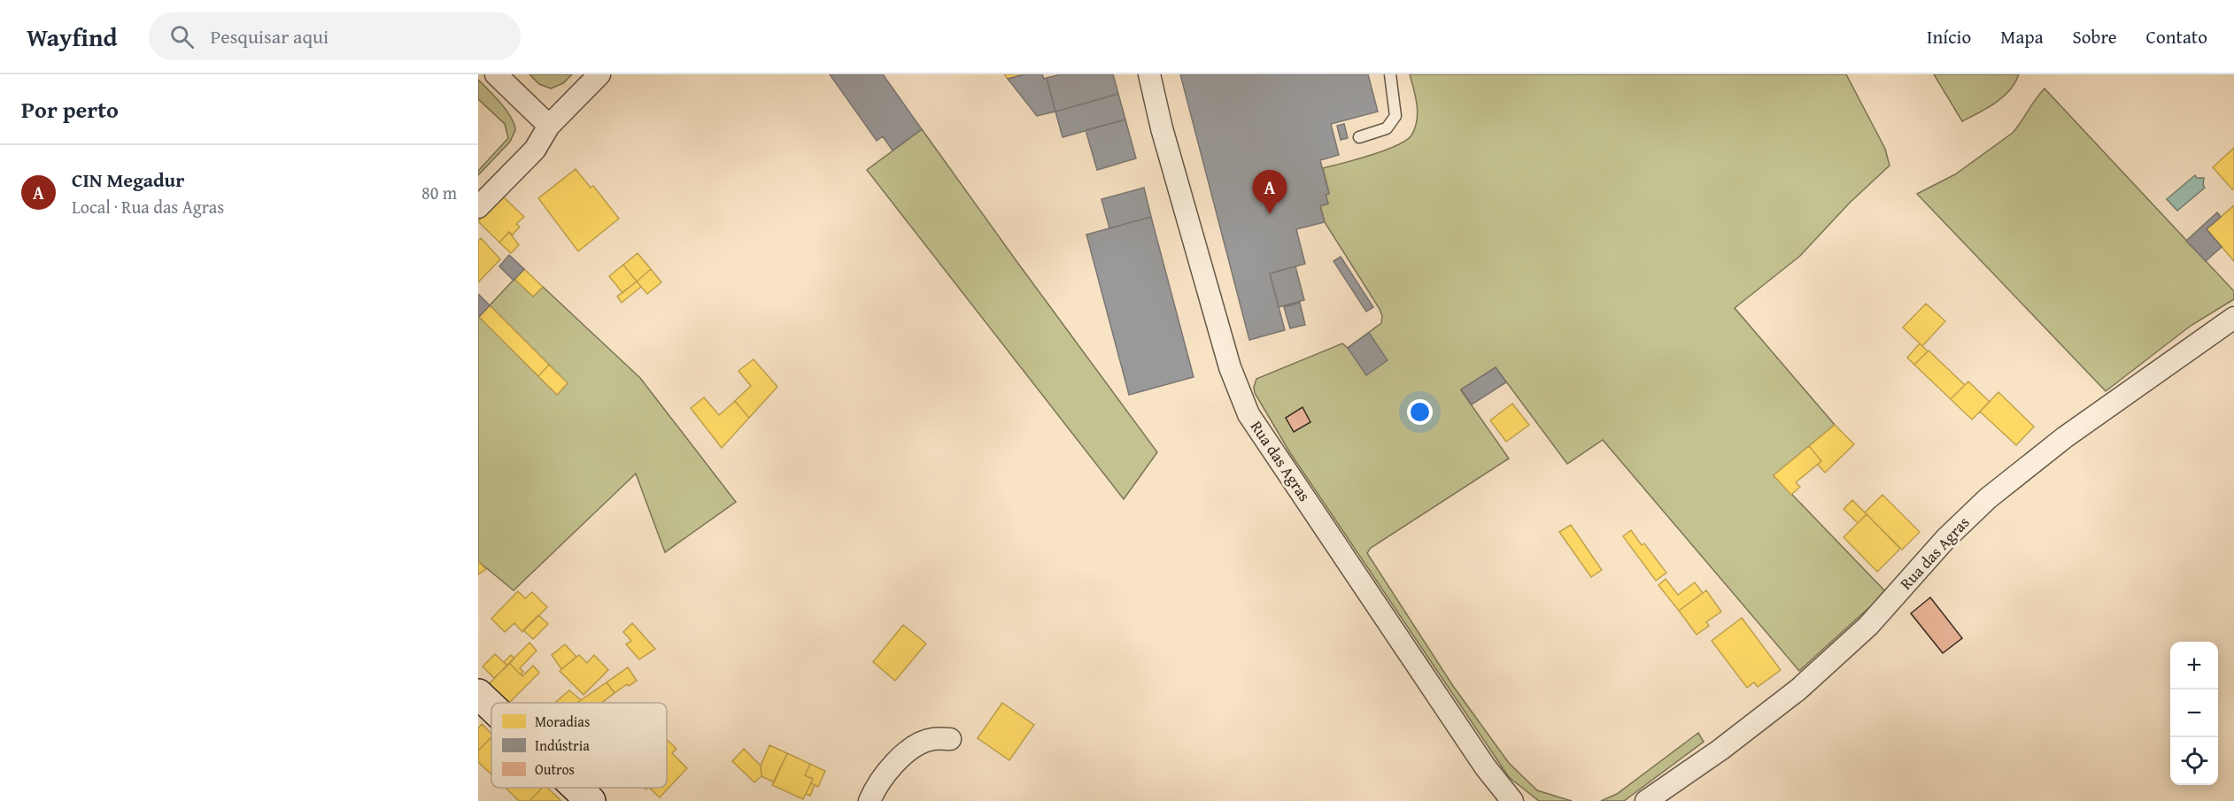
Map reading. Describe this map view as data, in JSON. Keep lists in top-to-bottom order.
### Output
{
  "streets": {
    "street": ["Rua das Agras"]
  },
  "legend": ["Moradias", "Indústria", "Outros"],
  "page": {
    "header": "Wayfind",
    "search": "Pesquisar aqui",
    "nav": [
      "Início",
      "Mapa",
      "Sobre",
      "Contato"
    ],
    "heading": "Por perto",
    "list": [
      {
        "mark": "A",
        "name": "CIN Megadur",
        "note": "Local · Rua das Agras",
        "value": "80 m"
      }
    ],
    "pins": "A",
    "map_buttons": ["+", "−"]
  }
}
